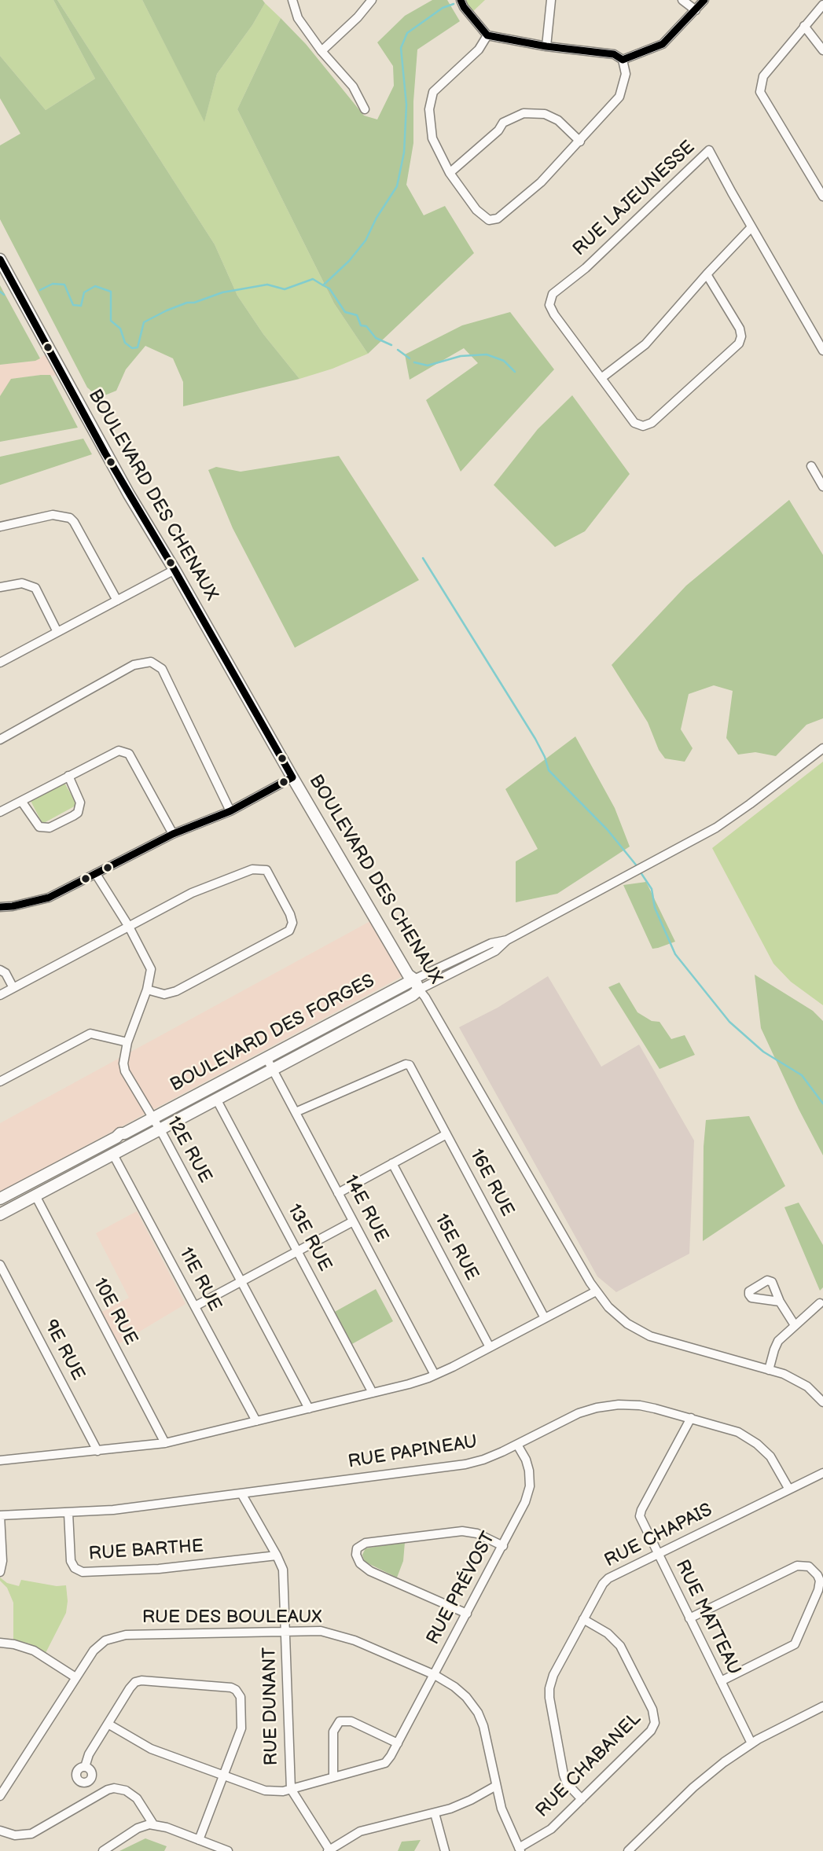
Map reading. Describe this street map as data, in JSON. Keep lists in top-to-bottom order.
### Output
{
  "streets": {
    "main road": ["BOULEVARD DES CHENAUX", "BOULEVARD DES FORGES"],
    "street": [
      "RUE LAJEUNESSE",
      "12E RUE",
      "16E RUE",
      "14E RUE",
      "13E RUE",
      "15E RUE",
      "11E RUE",
      "10E RUE",
      "9E RUE",
      "RUE PAPINEAU",
      "RUE CHAPAIS",
      "RUE BARTHE",
      "RUE PRÉVOST",
      "RUE DES BOULEAUX",
      "RUE MATTEAU",
      "RUE DUNANT",
      "RUE CHABANEL"
    ]
  },
  "crossings": [
    ["BOULEVARD DES CHENAUX", "BOULEVARD DES FORGES"],
    ["BOULEVARD DES FORGES", "12E RUE"],
    ["BOULEVARD DES FORGES", "14E RUE"],
    ["BOULEVARD DES FORGES", "13E RUE"],
    ["BOULEVARD DES FORGES", "11E RUE"],
    ["BOULEVARD DES FORGES", "10E RUE"],
    ["16E RUE", "14E RUE"],
    ["RUE PAPINEAU", "RUE CHAPAIS"],
    ["RUE PAPINEAU", "RUE BARTHE"],
    ["RUE PAPINEAU", "RUE PRÉVOST"],
    ["RUE PAPINEAU", "RUE MATTEAU"],
    ["RUE PAPINEAU", "RUE DUNANT"],
    ["RUE CHAPAIS", "RUE MATTEAU"],
    ["RUE CHAPAIS", "RUE CHABANEL"],
    ["RUE BARTHE", "RUE DUNANT"],
    ["RUE PRÉVOST", "RUE DES BOULEAUX"],
    ["RUE PRÉVOST", "RUE DUNANT"],
    ["RUE DES BOULEAUX", "RUE DUNANT"],
    ["RUE DES BOULEAUX", "RUE CHABANEL"]
  ]
}
